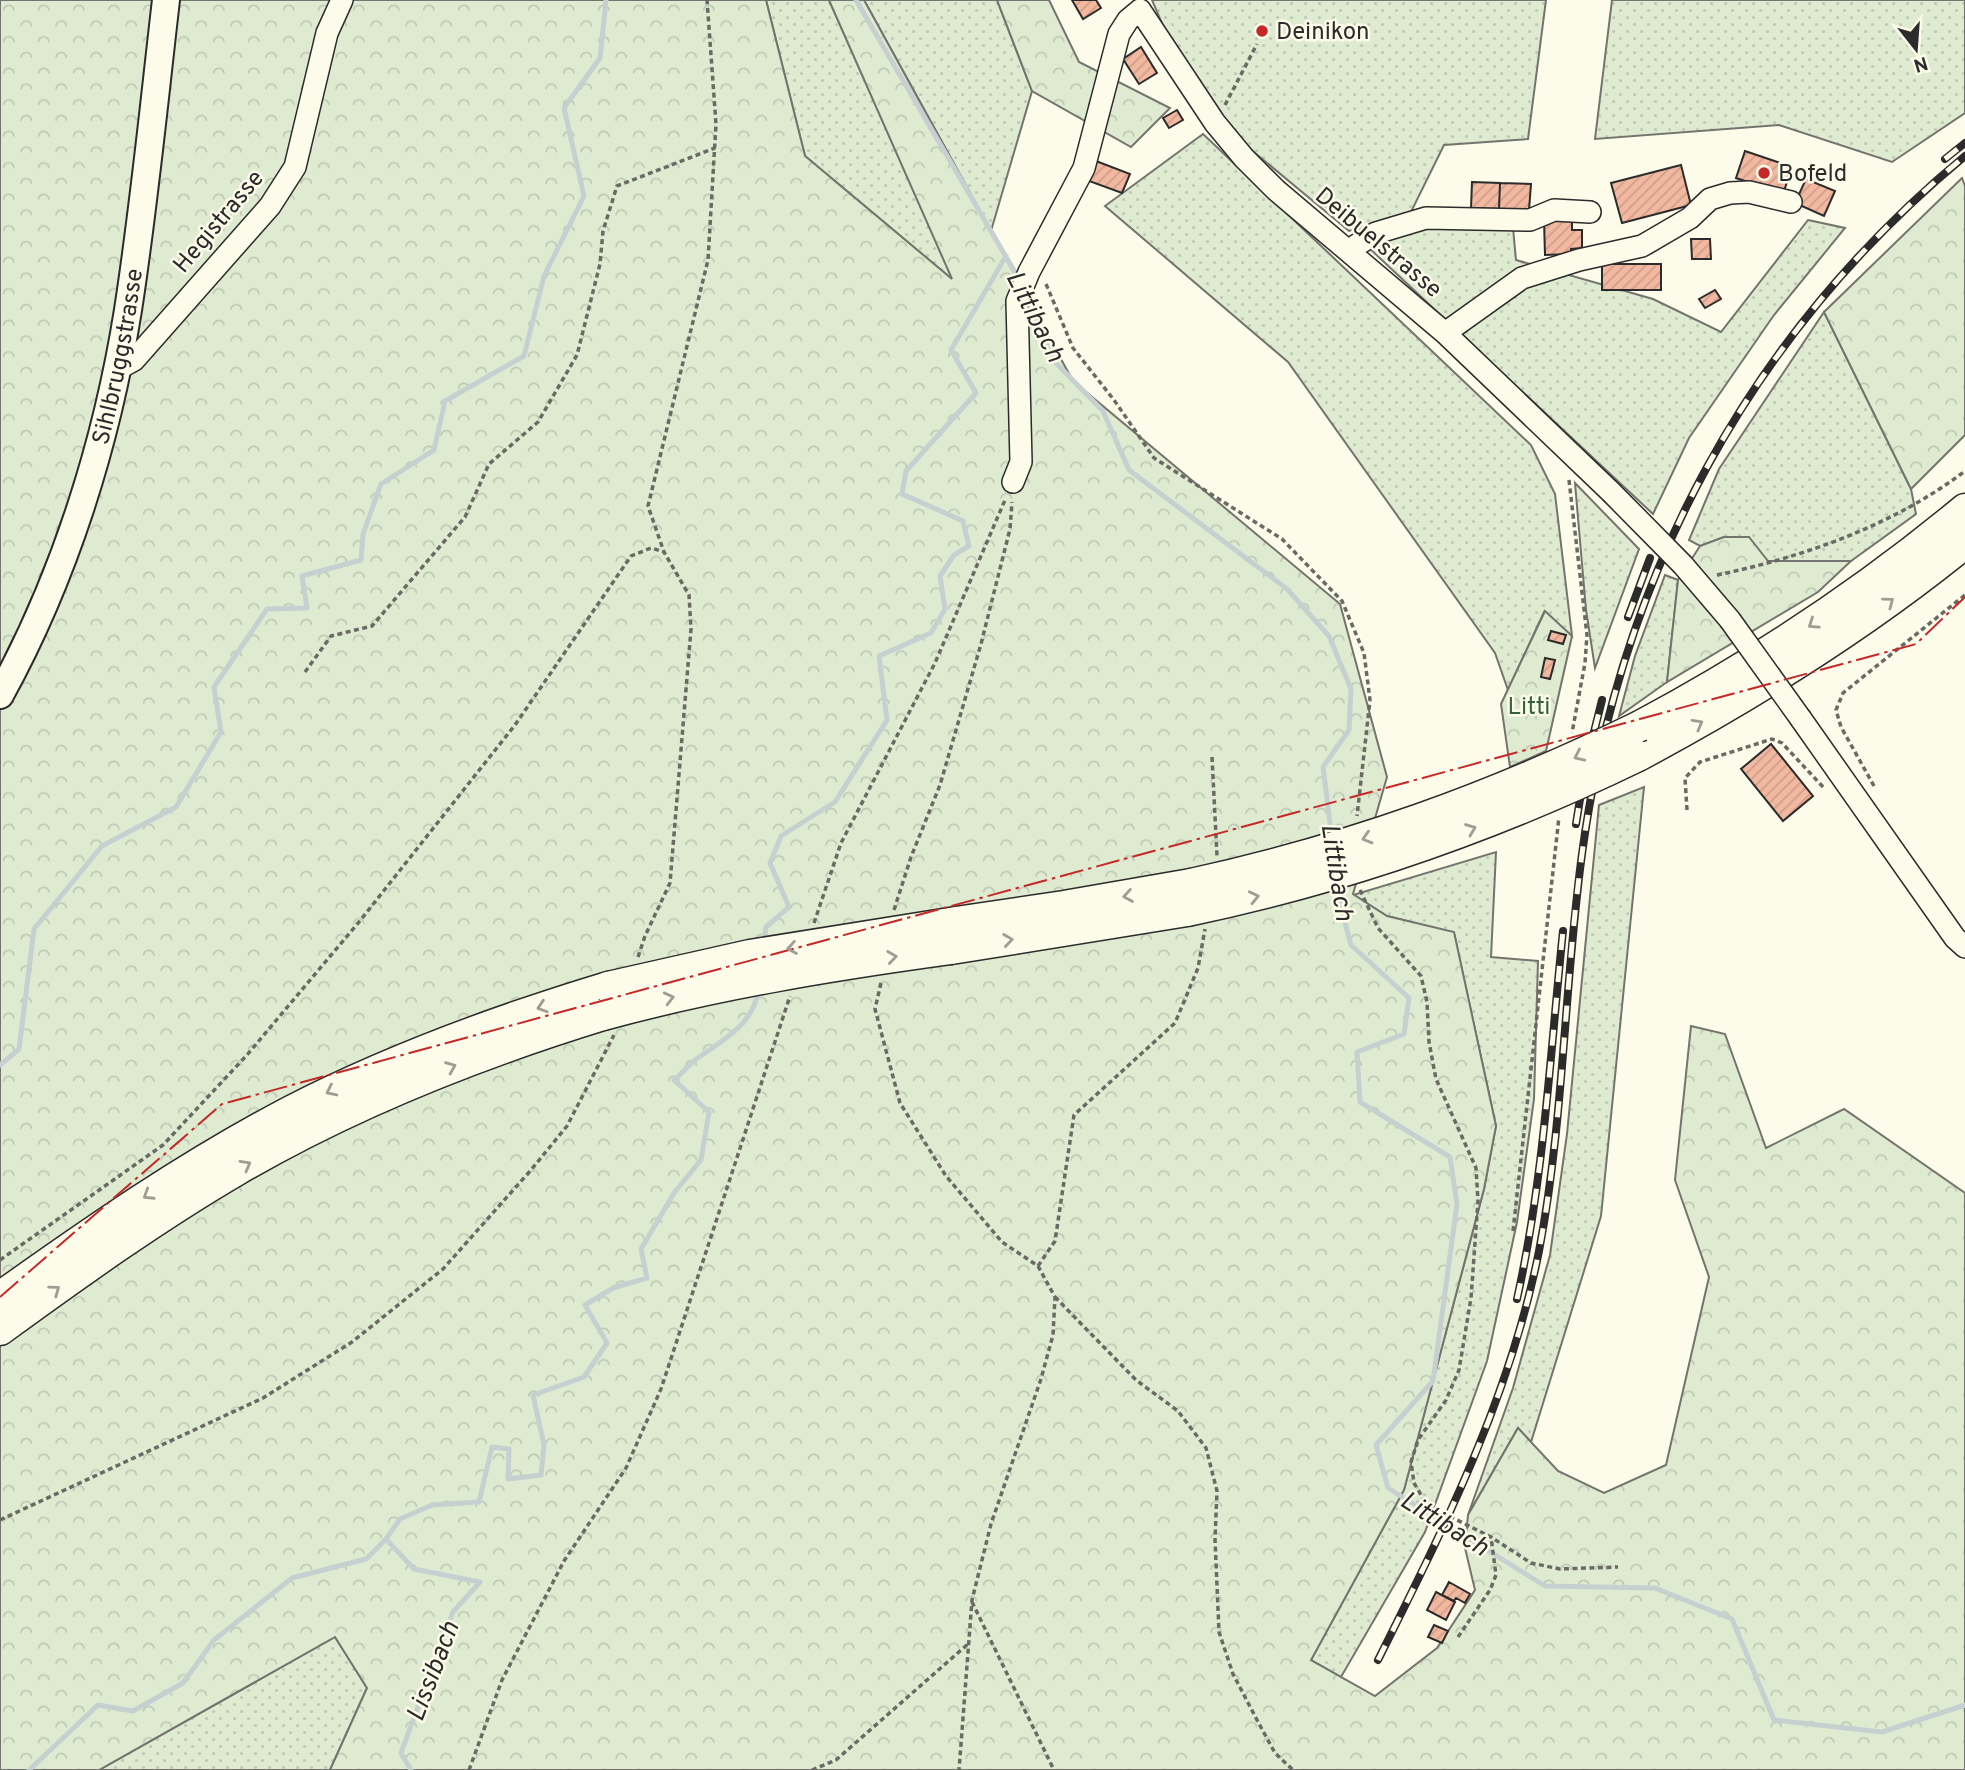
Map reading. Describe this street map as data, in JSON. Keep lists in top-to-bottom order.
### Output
{
  "streets": {
    "main road": ["Sihlbruggstrasse"],
    "street": ["Hegistrasse", "Deibuelstrasse"]
  },
  "crossings": [
    ["Hegistrasse", "Sihlbruggstrasse"]
  ],
  "water": ["Littibach", "Lissibach"],
  "parks": ["Litti"],
  "places": ["Deinikon", "Bofeld"],
  "north": "bottom"
}
